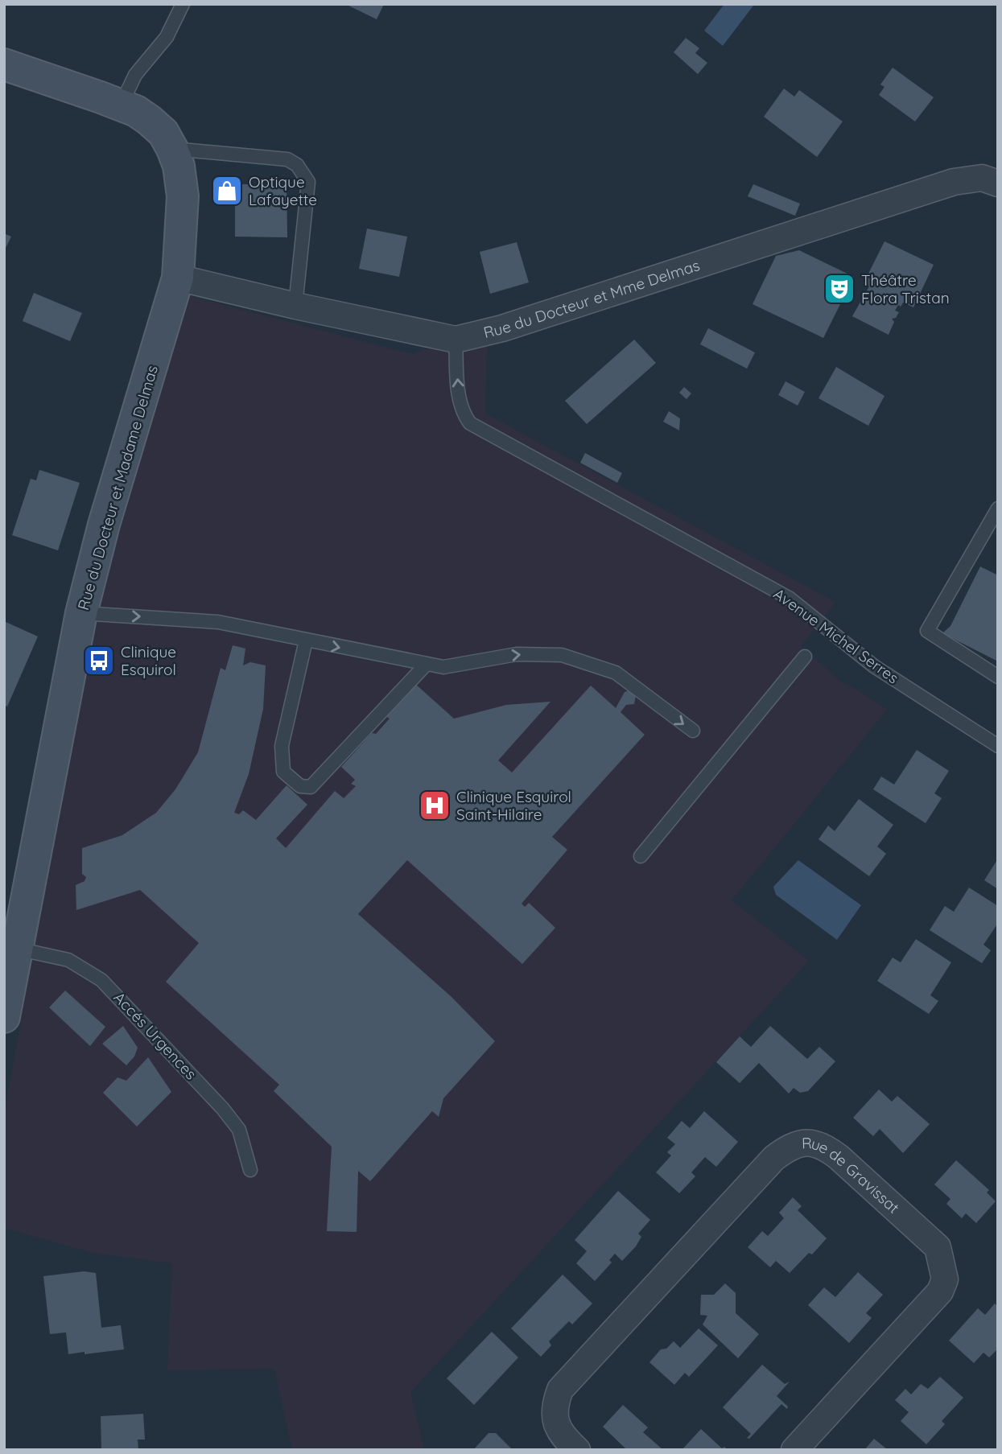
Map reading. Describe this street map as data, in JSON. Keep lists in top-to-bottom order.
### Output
{
  "streets": {
    "street": ["Rue du Docteur et Mme Delmas", "Rue du Docteur et Madame Delmas", "Rue de Gravissat"],
    "lane": ["Avenue Michel Serres", "Accés Urgences"]
  },
  "crossings": [
    ["Rue du Docteur et Mme Delmas", "Rue du Docteur et Madame Delmas"],
    ["Rue du Docteur et Mme Delmas", "Avenue Michel Serres"],
    ["Rue du Docteur et Madame Delmas", "Accés Urgences"]
  ],
  "one_way": ["Avenue Michel Serres"],
  "places": {
    "shop": ["Optique Lafayette"],
    "theatre": ["Théâtre Flora Tristan"],
    "bus stop": ["Clinique Esquirol"],
    "hospital": ["Clinique Esquirol Saint-Hilaire"]
  }
}
